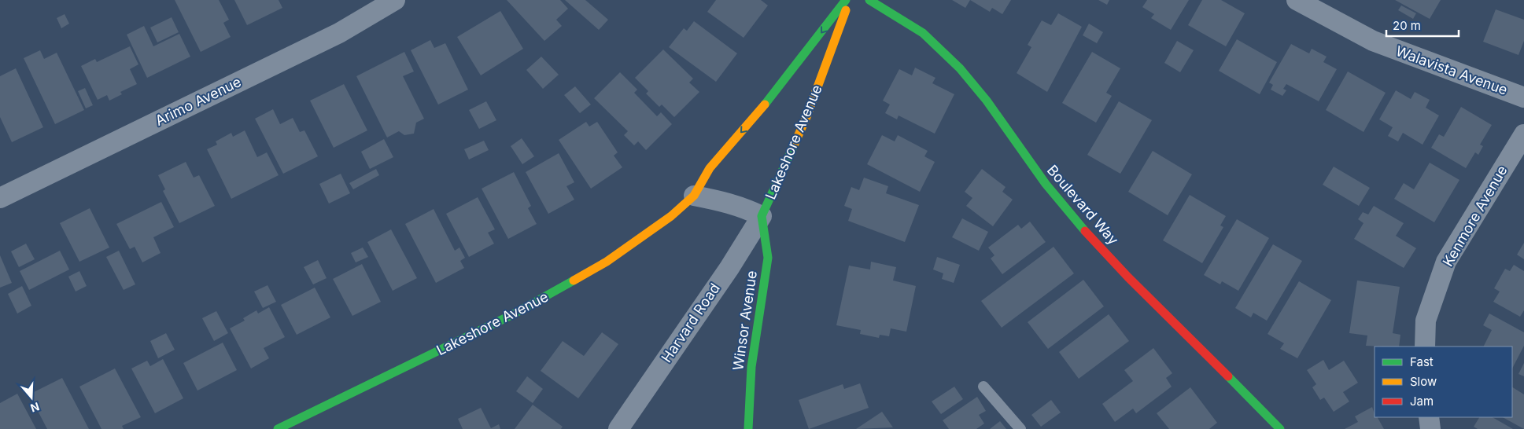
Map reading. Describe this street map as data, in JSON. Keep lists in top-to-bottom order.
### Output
{
  "streets": {
    "street": [
      "Walavista Avenue",
      "Arimo Avenue",
      "Lakeshore Avenue",
      "Boulevard Way",
      "Kenmore Avenue",
      "Winsor Avenue",
      "Harvard Road"
    ]
  },
  "crossings": [
    ["Lakeshore Avenue", "Winsor Avenue"],
    ["Lakeshore Avenue", "Harvard Road"],
    ["Winsor Avenue", "Harvard Road"]
  ],
  "legend": ["Fast", "Slow", "Jam"],
  "scale_bar": "20 m",
  "north": "bottom"
}
